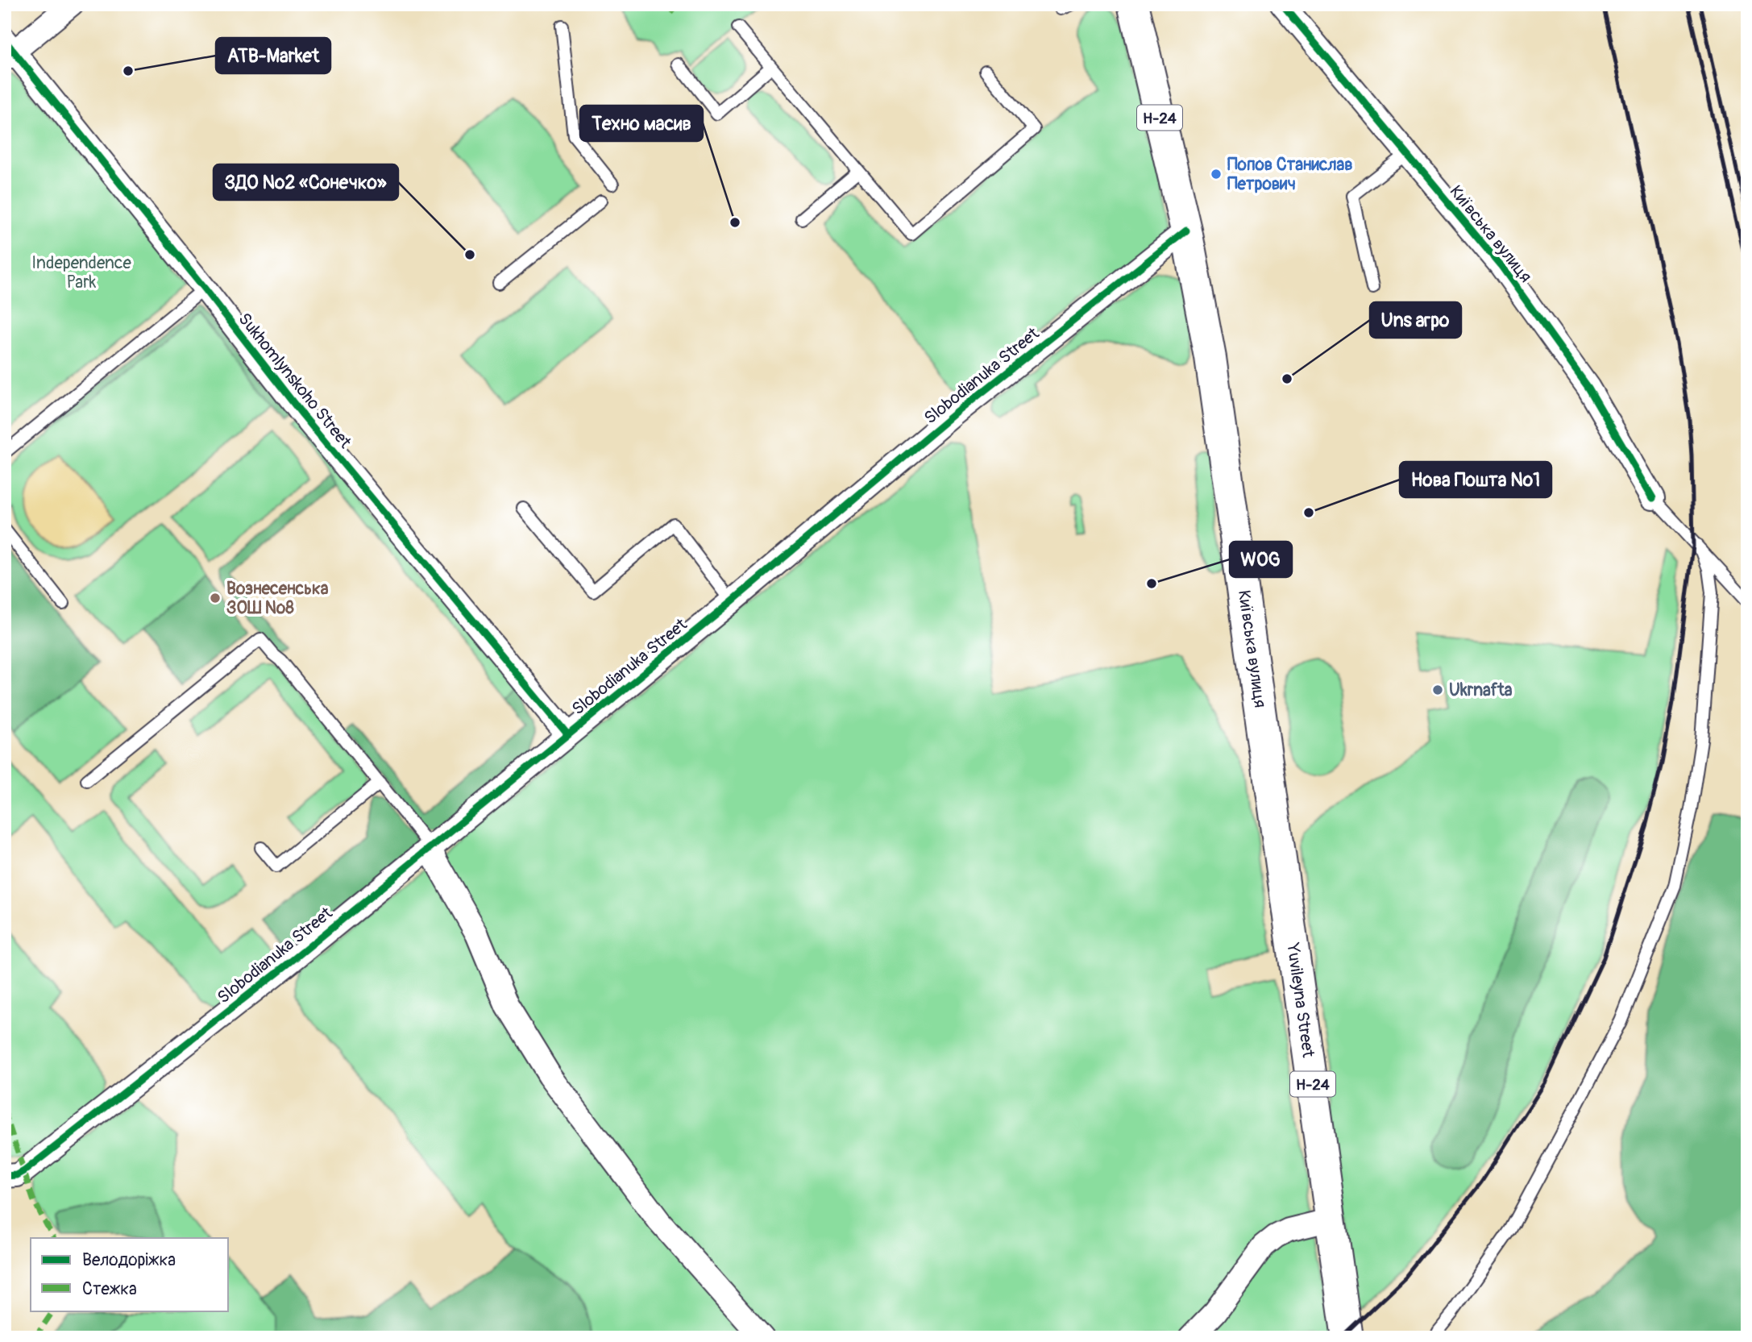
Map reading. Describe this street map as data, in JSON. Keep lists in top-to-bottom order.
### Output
{
  "streets": {
    "main road": ["Н-24", "Київська вулиця", "Yuvileyna Street"],
    "street": ["Slobodianuka Street", "Sukhomlynskoho Street"]
  },
  "crossings": [
    ["Київська вулиця", "Slobodianuka Street"],
    ["Київська вулиця", "Yuvileyna Street"],
    ["Slobodianuka Street", "Sukhomlynskoho Street"]
  ],
  "parks": ["Independence Park"],
  "places": [
    "ATB-Market",
    "Попов Станислав Петрович",
    "Техно масив",
    "ЗДО №2 «Сонечко»",
    "Uns агро",
    "Нова Пошта №1",
    "WOG",
    "Вознесенська ЗОШ №8",
    "Ukrnafta"
  ],
  "legend": ["Велодоріжка", "Стежка"]
}
